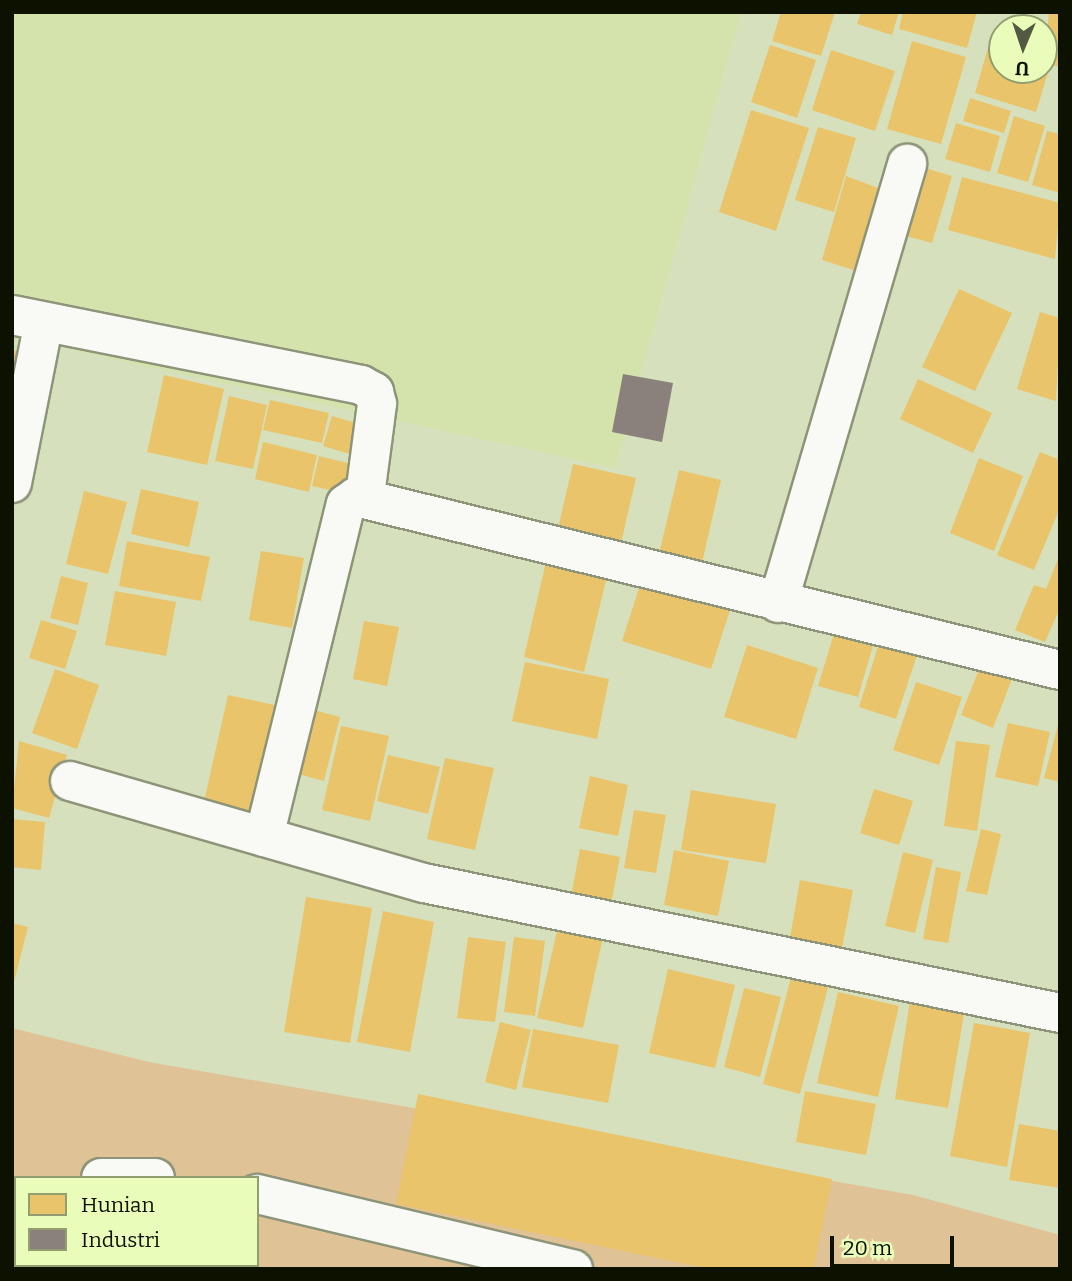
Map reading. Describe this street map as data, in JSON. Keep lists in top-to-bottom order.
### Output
{
  "legend": ["Hunian", "Industri"],
  "scale_bar": "20 m",
  "north": "bottom"
}
